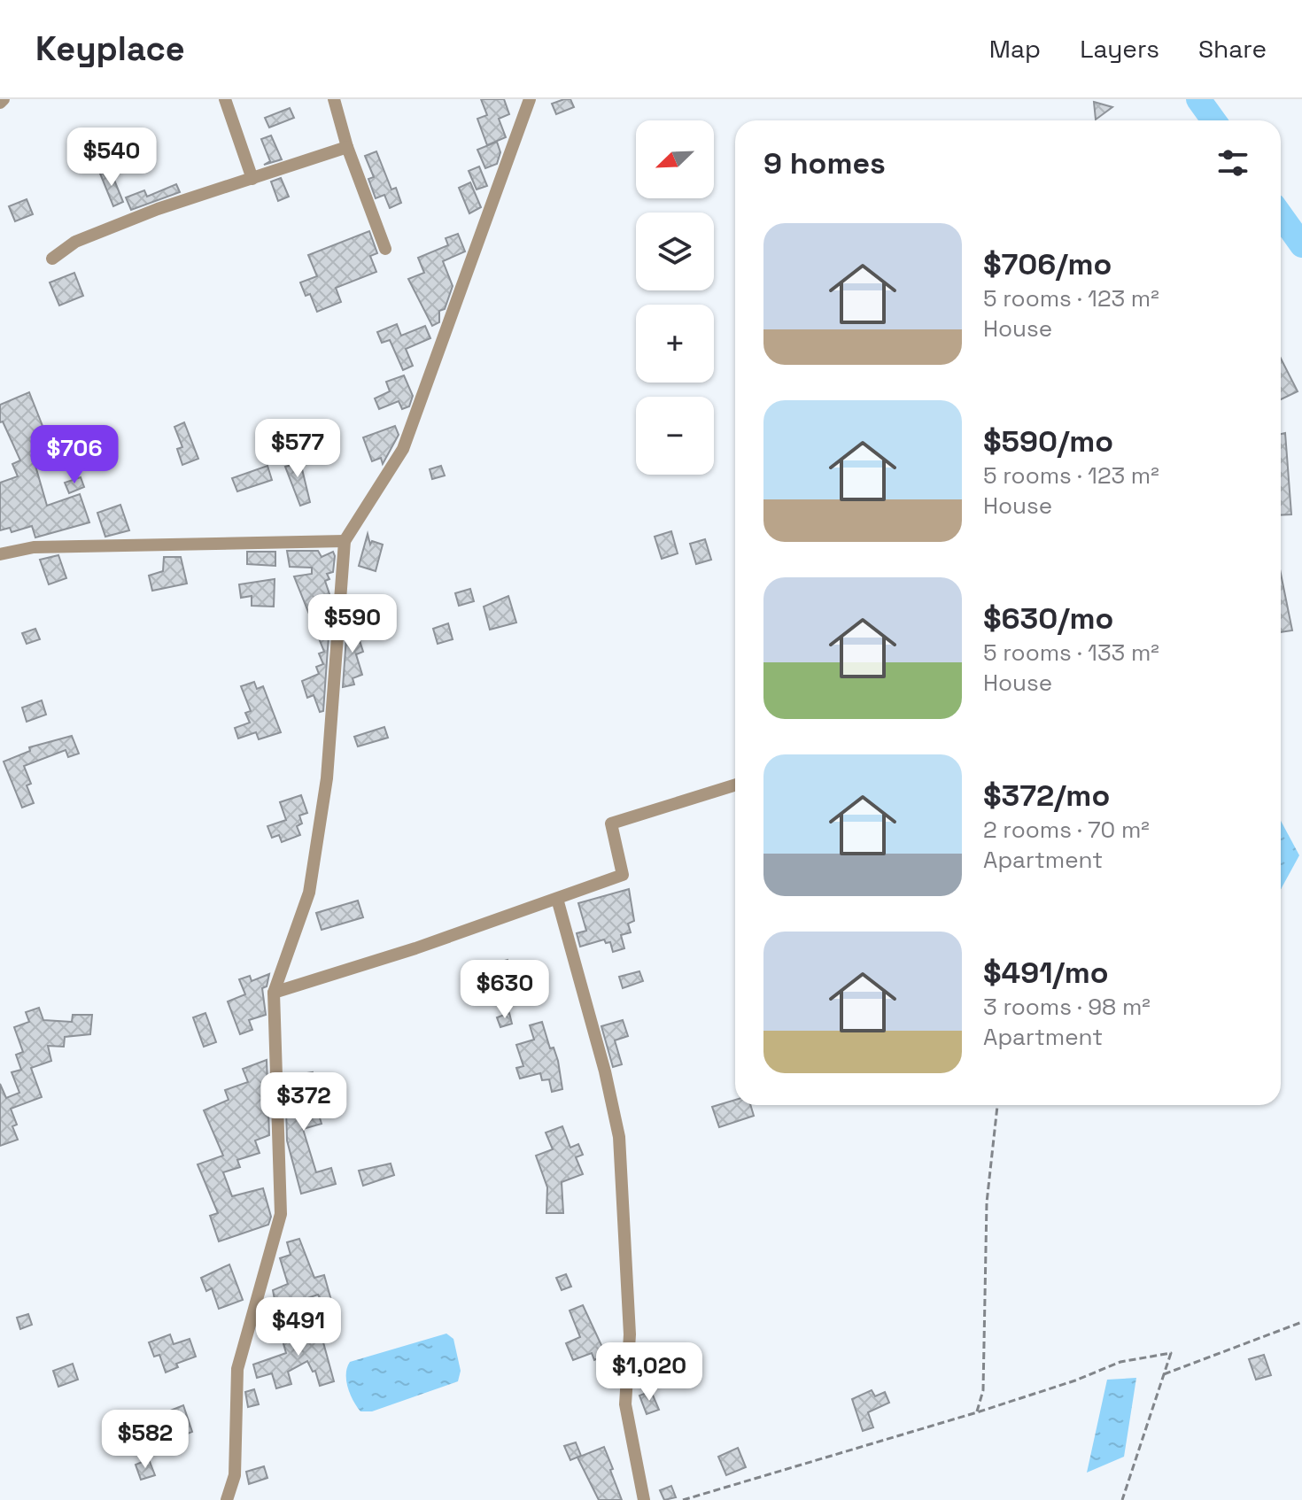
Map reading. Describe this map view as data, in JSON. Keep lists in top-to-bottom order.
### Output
{
  "north": "bottom left",
  "page": {
    "header": "Keyplace",
    "nav": ["Map", "Layers", "Share"],
    "map_buttons": ["+", "−"],
    "heading": "9 homes",
    "price": [
      "$540",
      "$577",
      "$706",
      "$590",
      "$630",
      "$372",
      "$491",
      "$1,020",
      "$582"
    ],
    "list": [
      {
        "name": "$706/mo",
        "note": "5 rooms · 123 m² · House"
      },
      {
        "name": "$590/mo",
        "note": "5 rooms · 123 m² · House"
      },
      {
        "name": "$630/mo",
        "note": "5 rooms · 133 m² · House"
      },
      {
        "name": "$372/mo",
        "note": "2 rooms · 70 m² · Apartment"
      },
      {
        "name": "$491/mo",
        "note": "3 rooms · 98 m² · Apartment"
      }
    ]
  }
}
